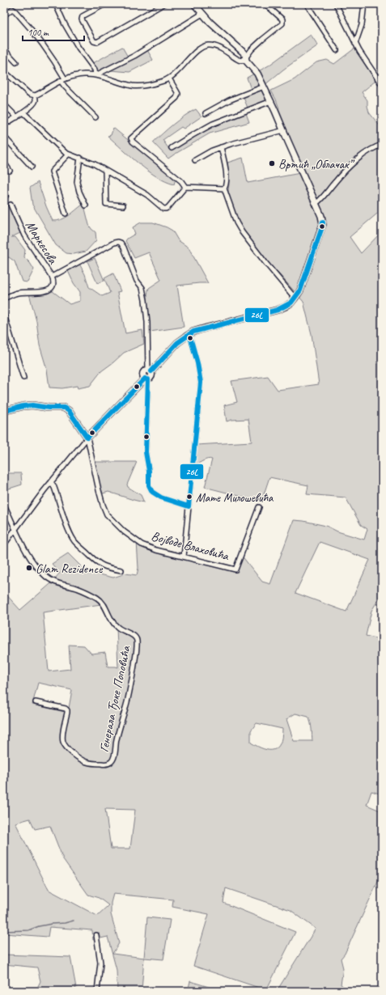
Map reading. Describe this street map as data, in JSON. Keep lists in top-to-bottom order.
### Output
{
  "streets": {
    "street": ["Маркесова", "Војводе Влаховића", "Генерала Ђоке Поповића"]
  },
  "places": ["Вртић „Облачак”", "Мате Милошевића", "Glam Rezidence"],
  "lines": ["transit line 26L"],
  "scale_bar": "100 m"
}
